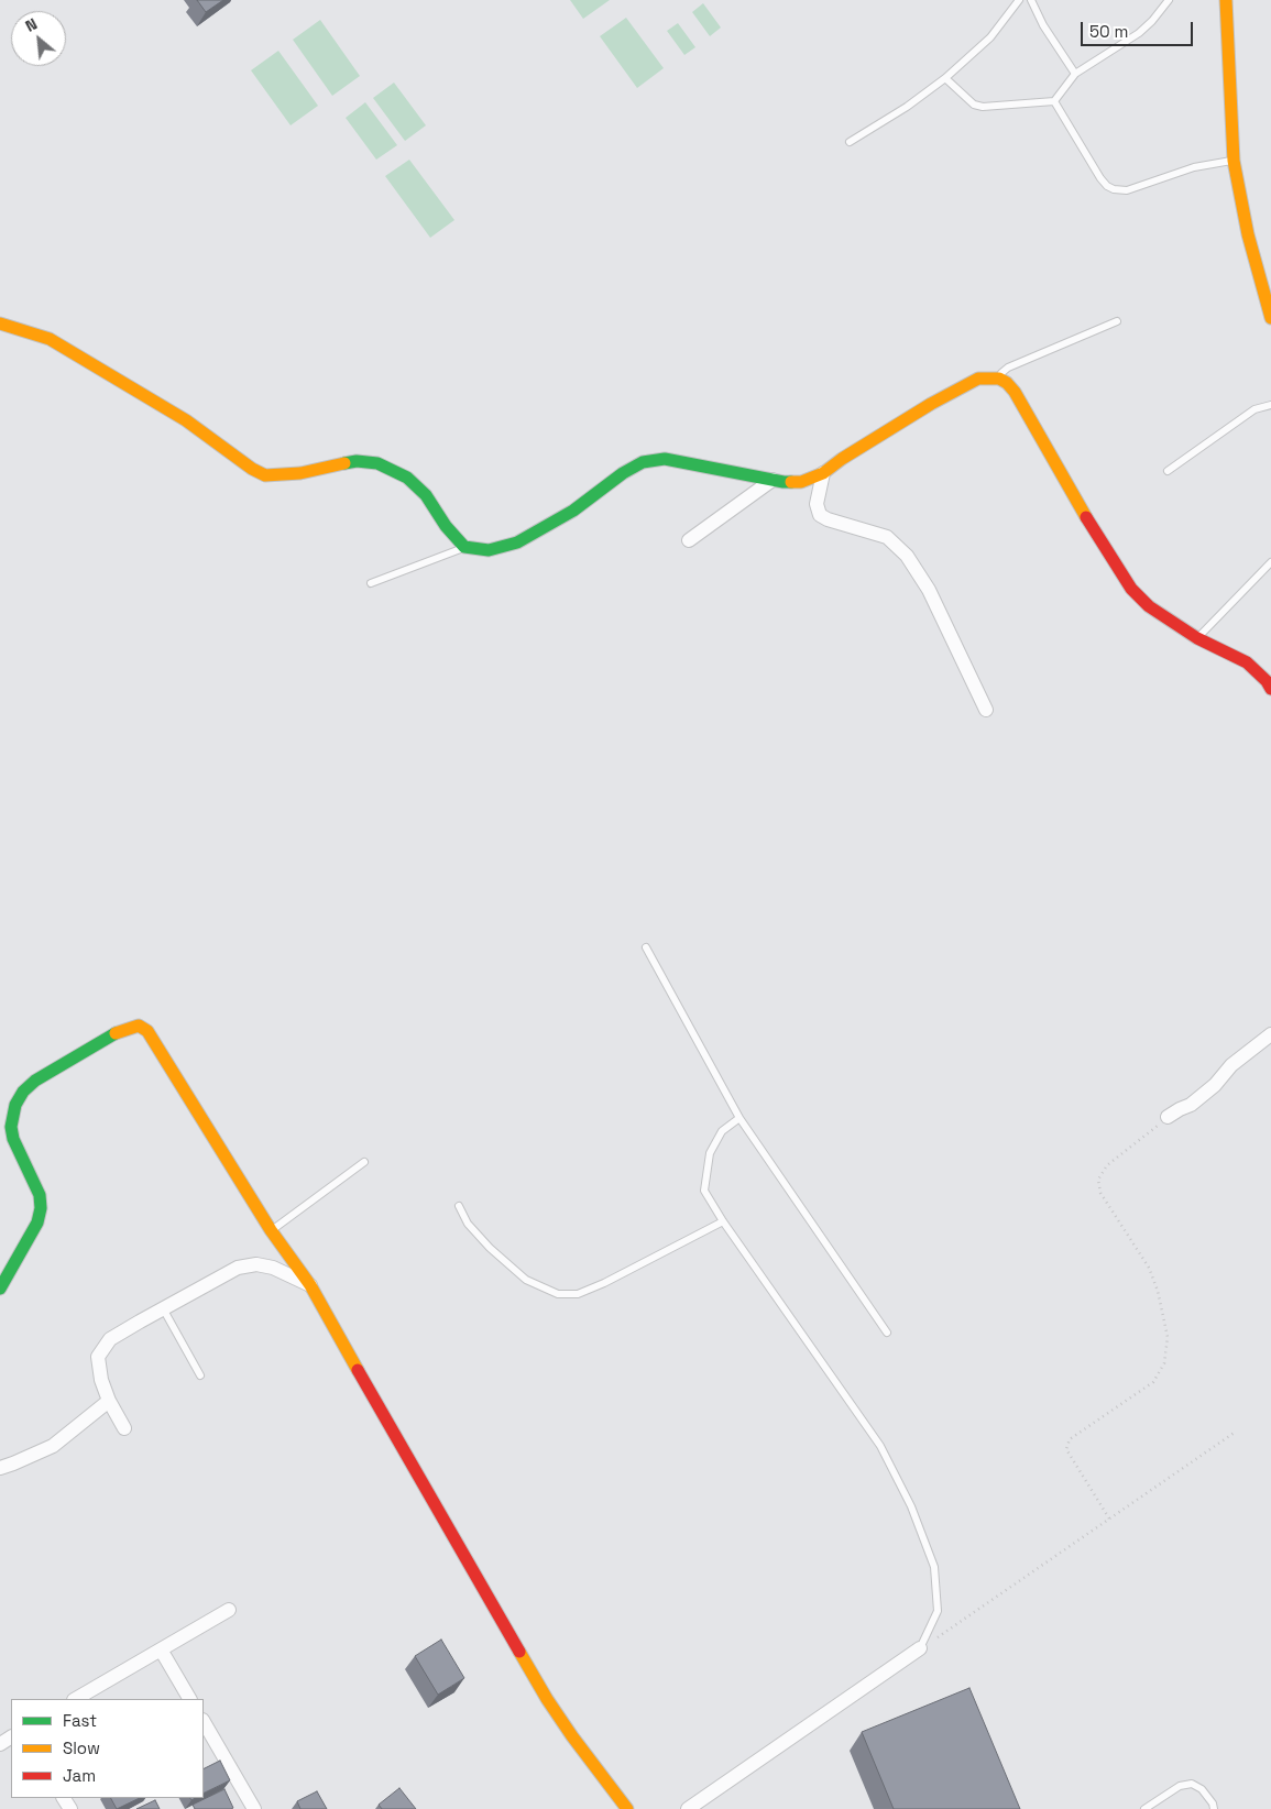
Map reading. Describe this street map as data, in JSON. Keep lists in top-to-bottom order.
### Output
{
  "legend": ["Fast", "Slow", "Jam"],
  "scale_bar": "50 m",
  "north": "top left"
}
